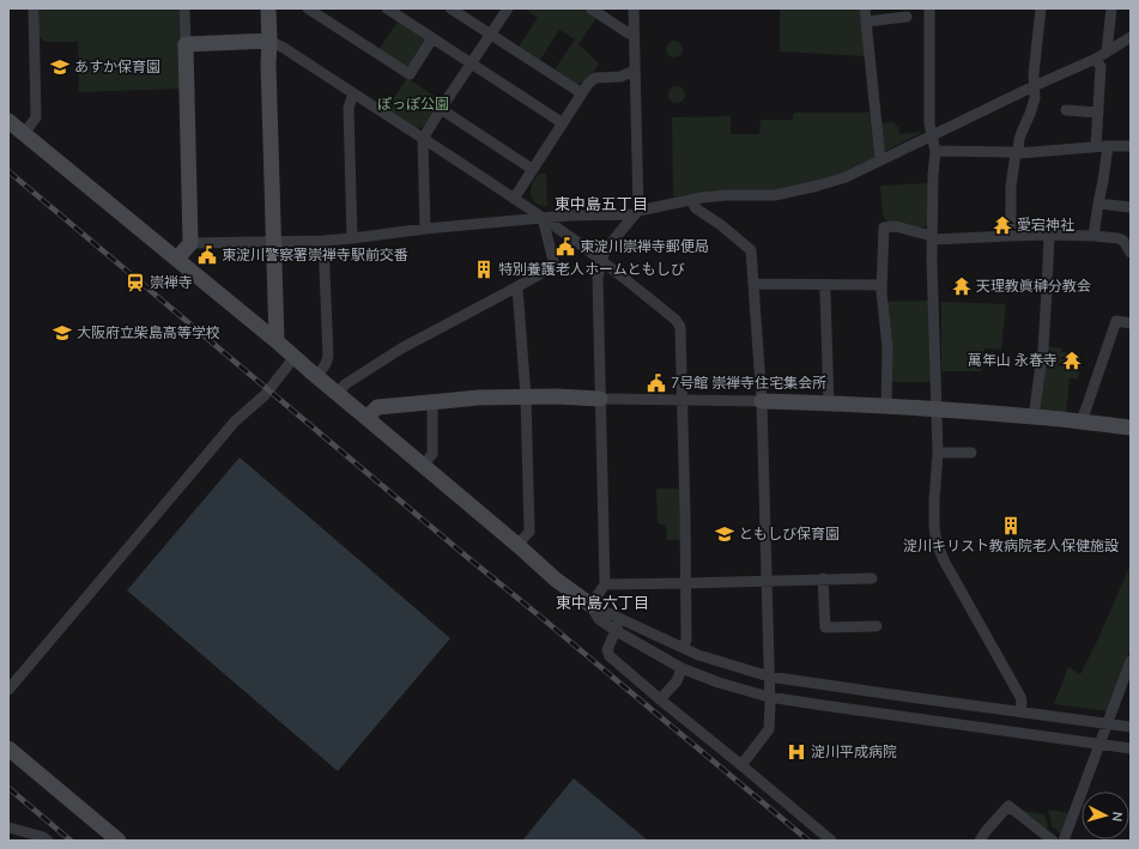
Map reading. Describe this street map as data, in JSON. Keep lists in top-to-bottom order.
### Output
{
  "districts": ["東中島五丁目", "東中島六丁目"],
  "parks": ["ぽっぽ公園"],
  "places": {
    "school or university": ["あすか保育園", "大阪府立柴島高等学校", "ともしび保育園"],
    "temple": ["愛宕神社", "天理教眞榊分教会", "萬年山 永春寺"],
    "public building": ["東淀川崇禅寺郵便局", "東淀川警察署崇禅寺駅前交番", "7号館 崇禅寺住宅集会所"],
    "building": ["特別養護老人ホームともしび", "淀川キリスト教病院老人保健施設"],
    "station": ["崇禅寺"],
    "hospital": ["淀川平成病院"]
  },
  "north": "right"
}
